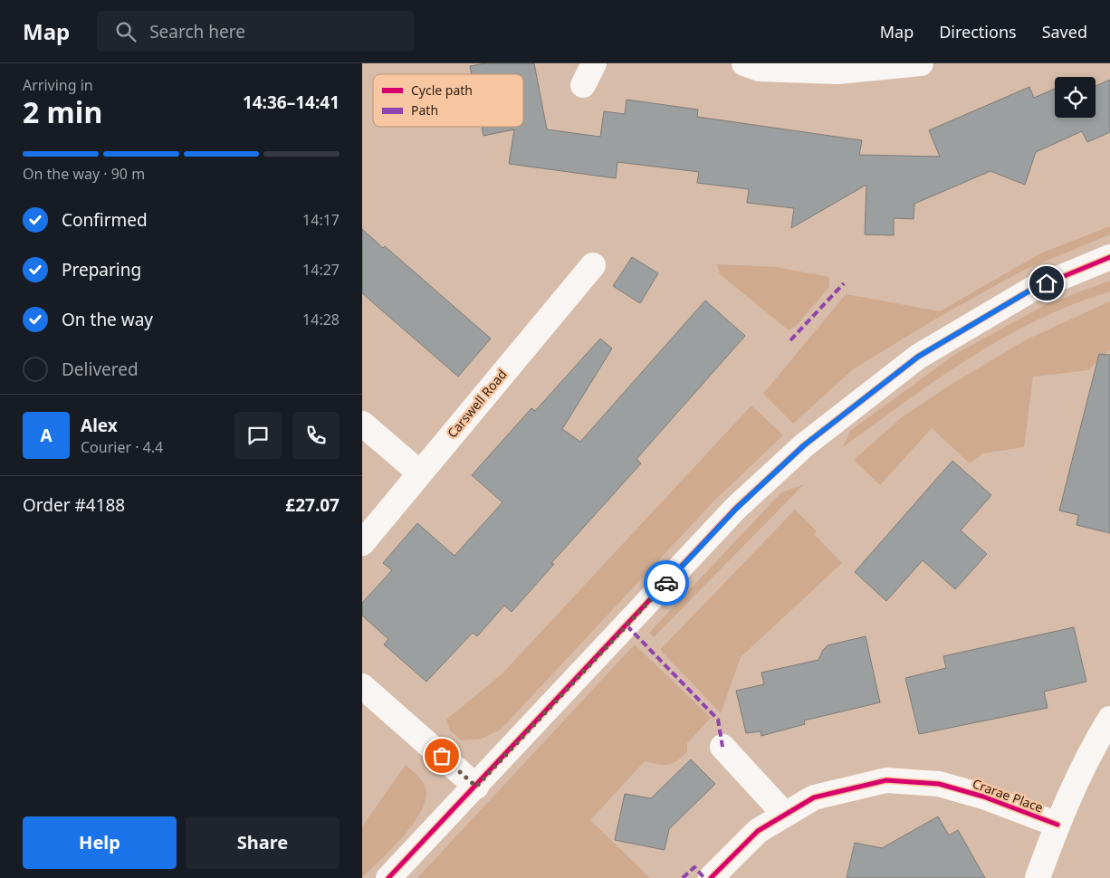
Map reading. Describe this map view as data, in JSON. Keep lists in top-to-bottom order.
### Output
{
  "streets": {
    "street": ["Carswell Road", "Crarae Place"]
  },
  "legend": ["Cycle path", "Path"],
  "page": {
    "header": "Map",
    "search": "Search here",
    "nav": ["Map", "Directions", "Saved"],
    "heading": ["2 min", "Arriving in", "14:36–14:41"],
    "panel": [
      "Alex",
      "Courier · 4.4",
      "Order #4188",
      "£27.07"
    ],
    "bar": "On the way · 90 m",
    "list": [
      ["Confirmed", "14:17"],
      ["Preparing", "14:27"],
      ["On the way", "14:28"],
      "Delivered"
    ],
    "round": "A",
    "buttons": ["Help", "Share"]
  }
}
